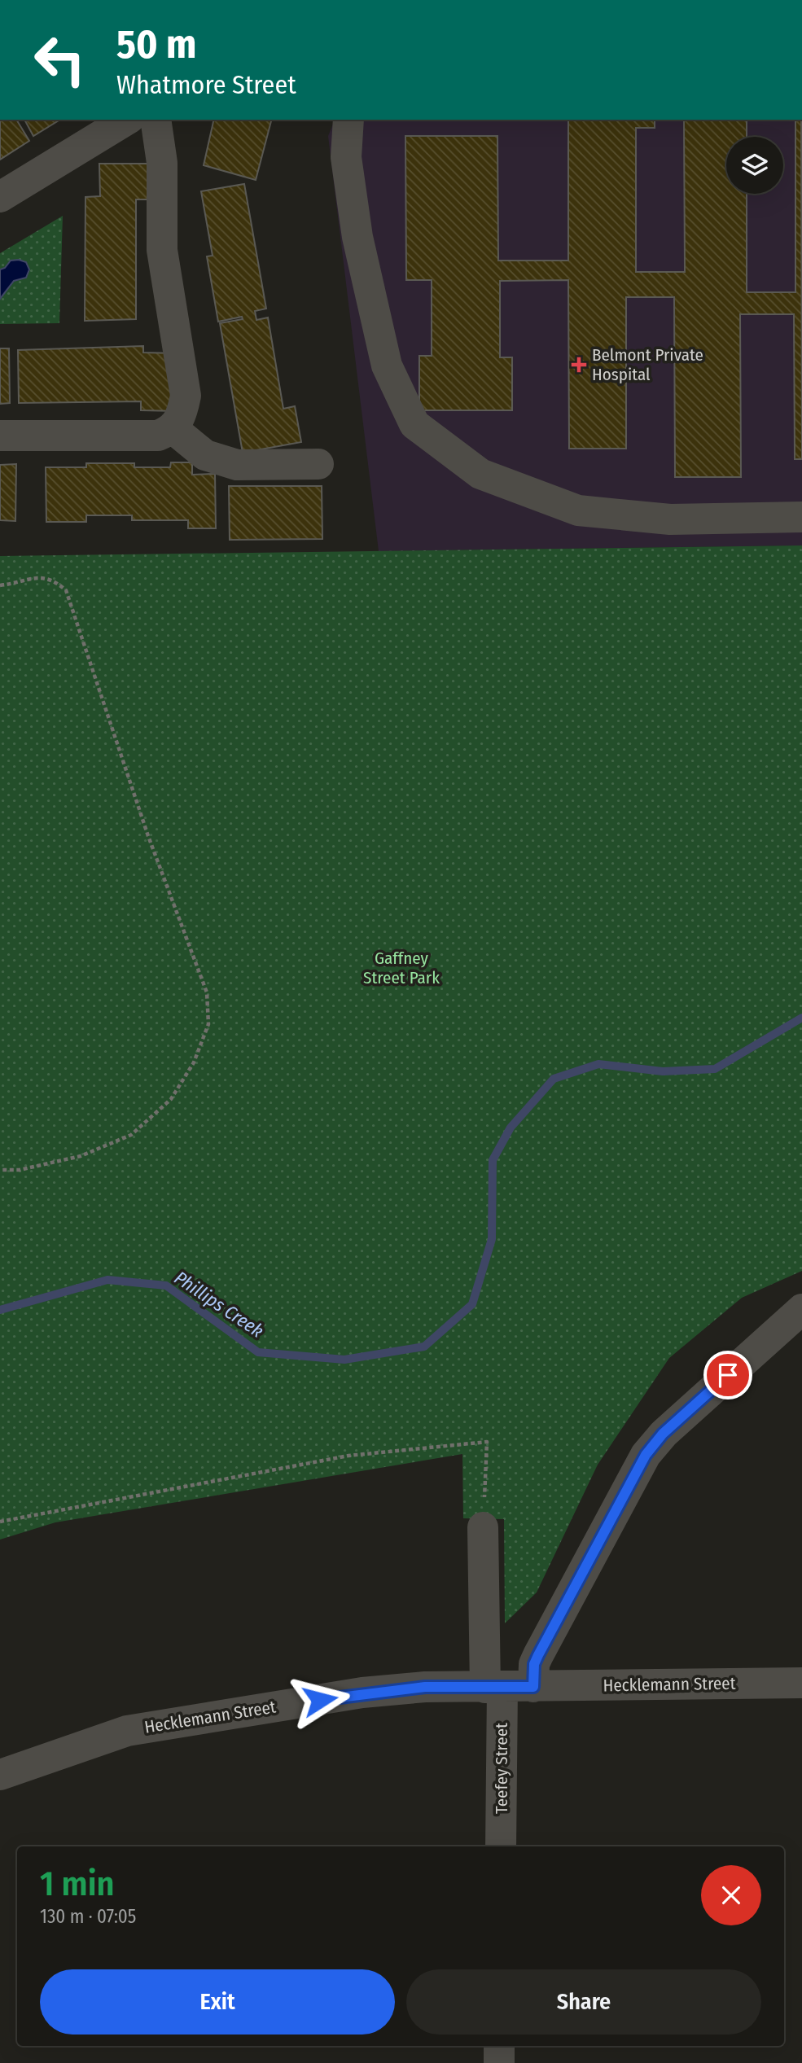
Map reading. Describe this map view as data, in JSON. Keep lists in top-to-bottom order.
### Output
{
  "streets": {
    "street": ["Hecklemann Street", "Teefey Street"]
  },
  "crossings": [
    ["Hecklemann Street", "Teefey Street"]
  ],
  "water": ["Phillips Creek"],
  "parks": ["Gaffney Street Park"],
  "places": {
    "health": ["Belmont Private Hospital"]
  },
  "page": {
    "turn": ["50 m", "Whatmore Street"],
    "heading": ["1 min", "130 m · 07:05"],
    "buttons": ["Exit", "Share"]
  }
}
